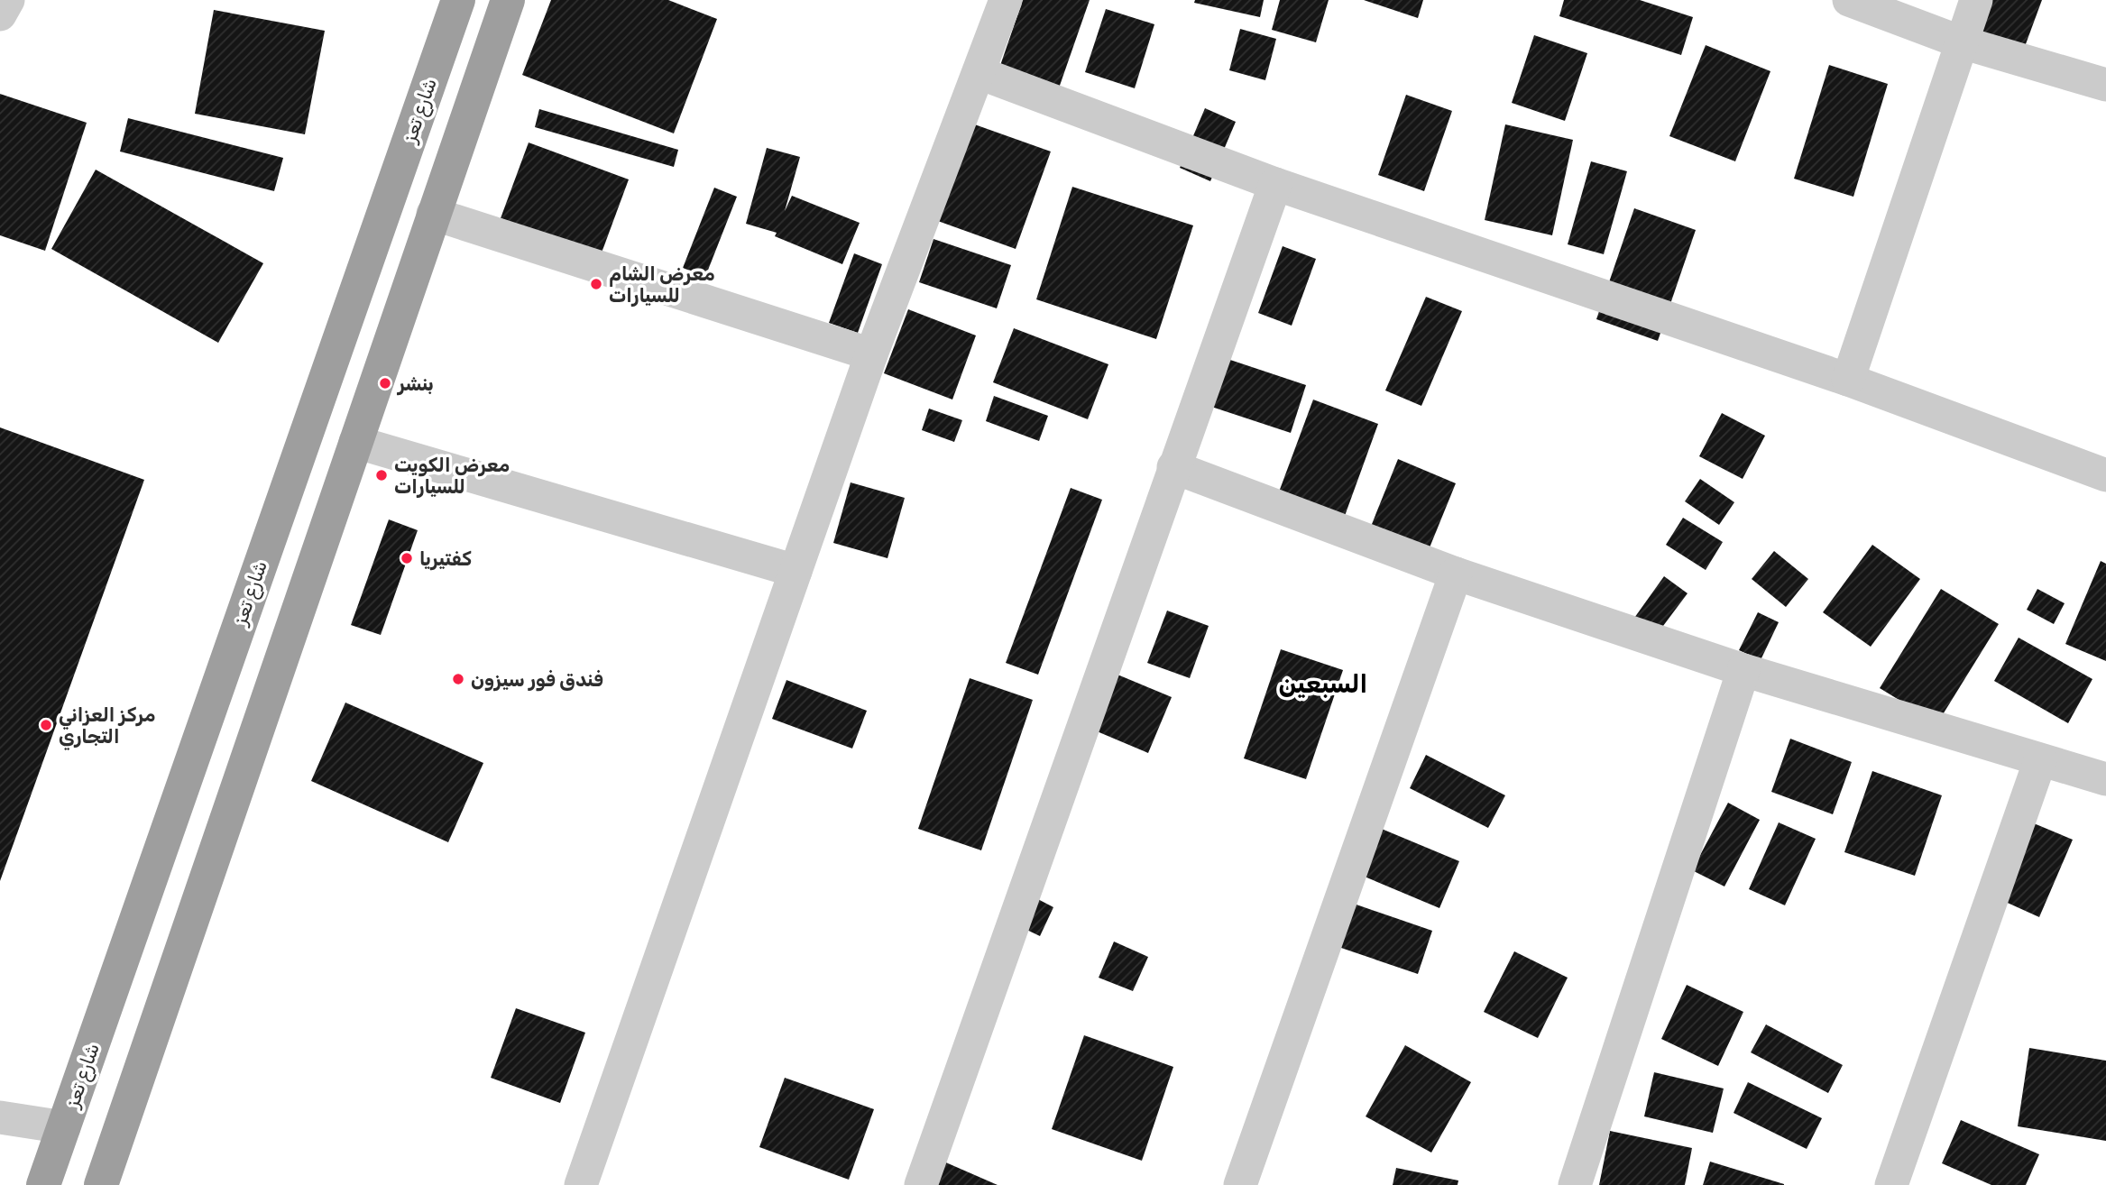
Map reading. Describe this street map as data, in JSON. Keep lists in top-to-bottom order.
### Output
{
  "streets": {
    "highway": ["شارع تعز"]
  },
  "districts": ["السبعين"],
  "places": [
    "معرض الشام للسيارات",
    "بنشر",
    "معرض الكويت للسيارات",
    "كفتيريا",
    "فندق فور سيزون",
    "مركز العزاني التجاري"
  ]
}
